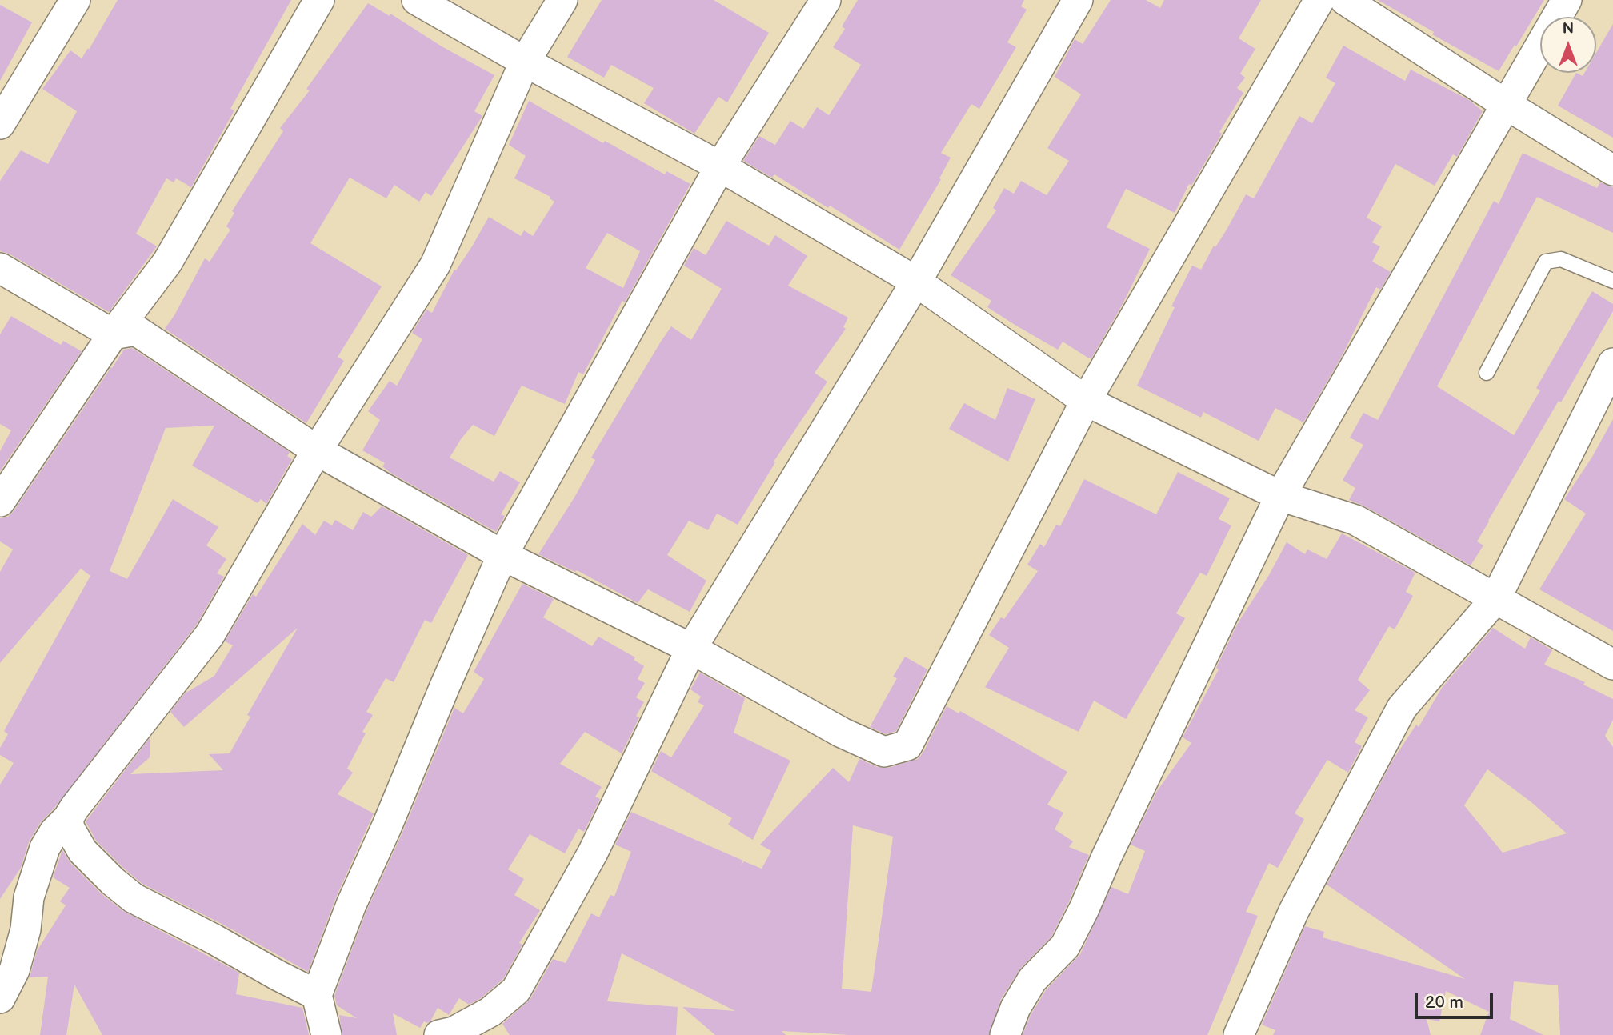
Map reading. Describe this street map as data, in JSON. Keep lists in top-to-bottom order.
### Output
{
  "scale_bar": "20 m",
  "north": "top"
}
